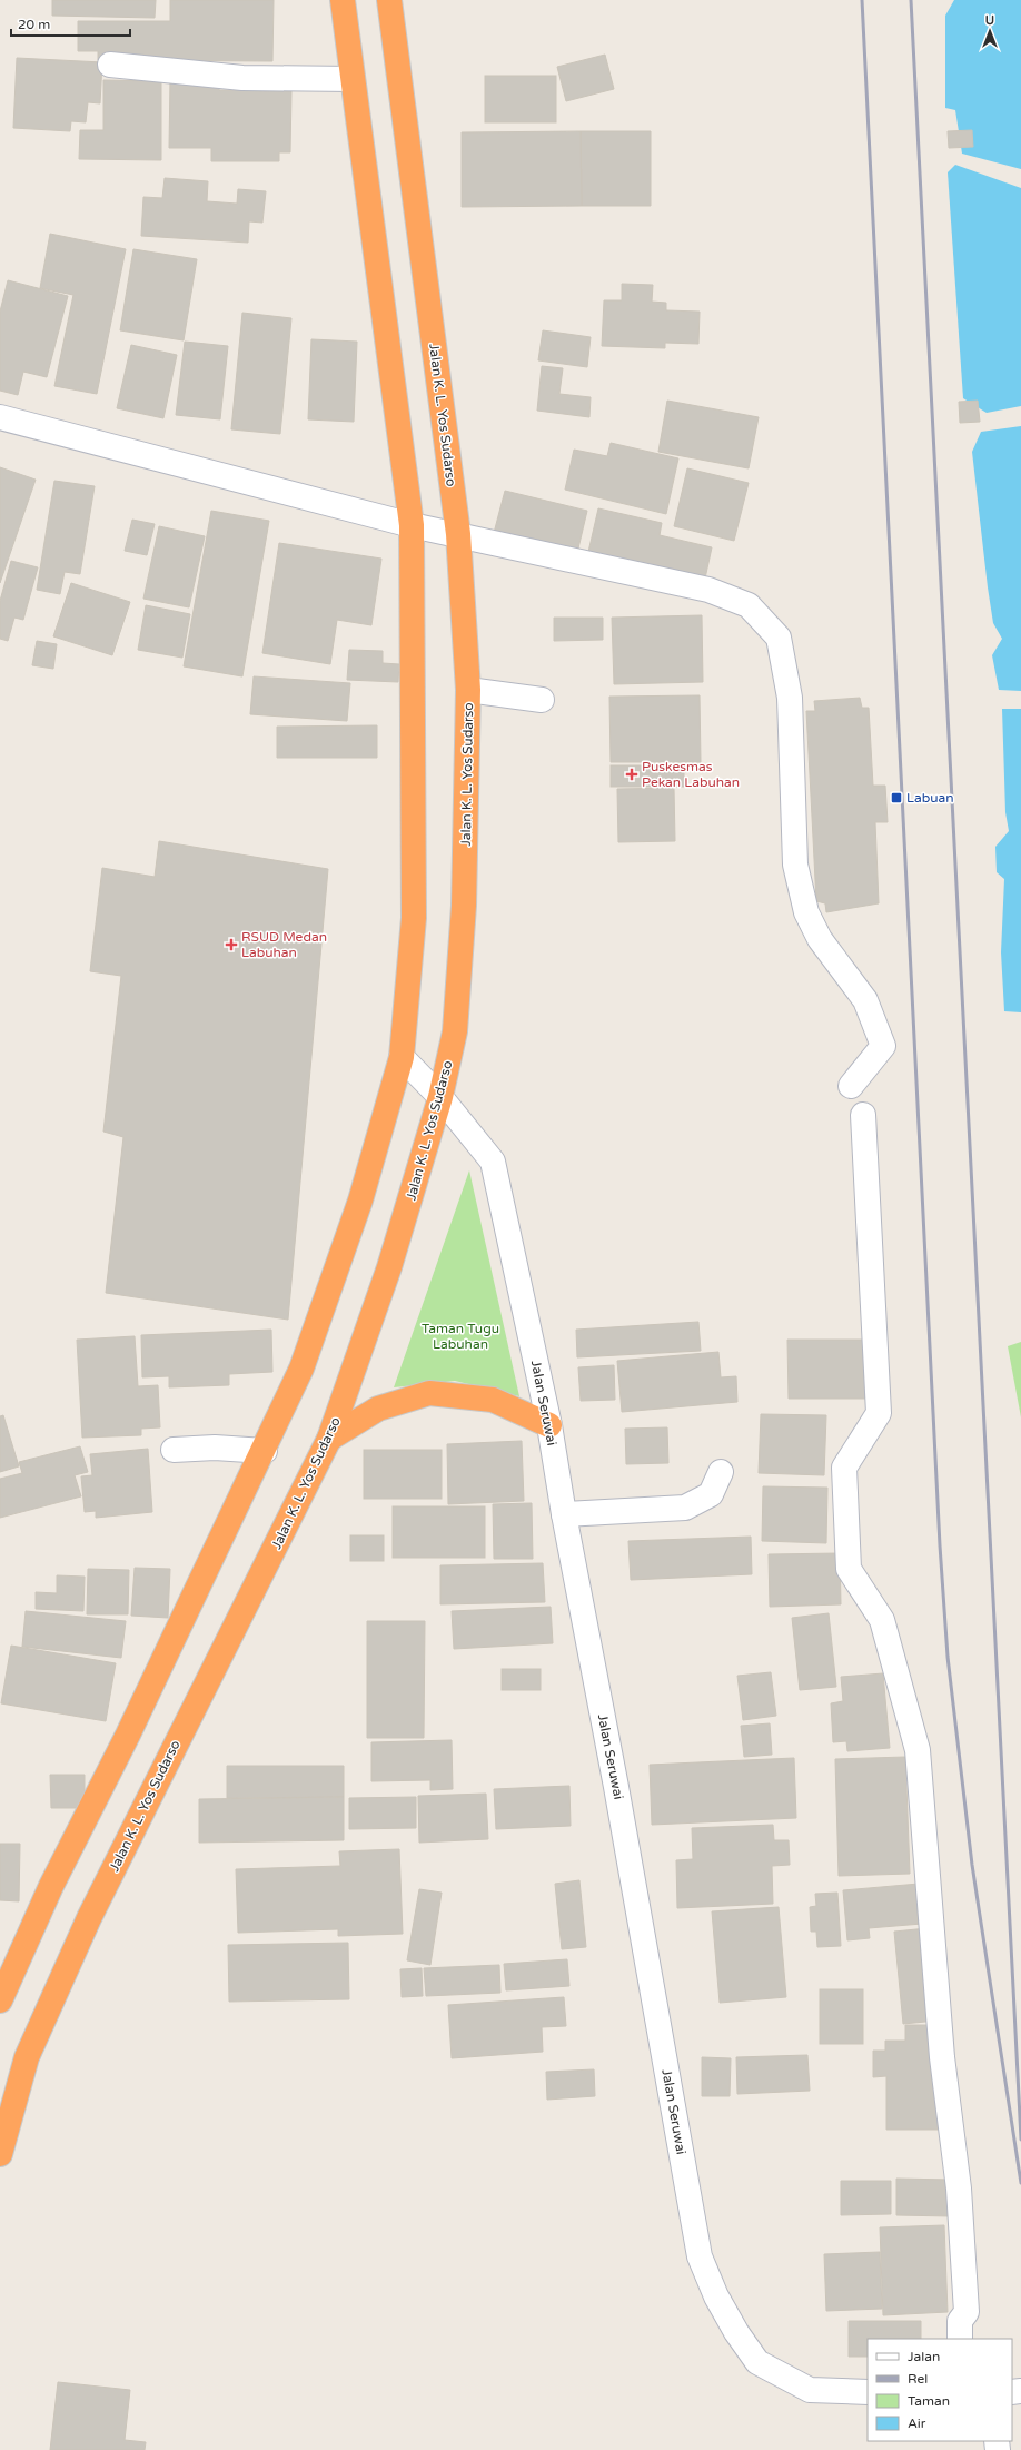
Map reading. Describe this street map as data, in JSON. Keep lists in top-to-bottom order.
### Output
{
  "streets": {
    "highway": ["Jalan K. L. Yos Sudarso"],
    "street": ["Jalan Seruwai"]
  },
  "crossings": [
    ["Jalan K. L. Yos Sudarso", "Jalan Seruwai"]
  ],
  "parks": ["Taman Tugu Labuhan"],
  "places": {
    "health": ["Puskesmas Pekan Labuhan", "RSUD Medan Labuhan"],
    "transit": ["Labuan"]
  },
  "legend": [
    "Jalan",
    "Rel",
    "Taman",
    "Air"
  ],
  "scale_bar": "20 m",
  "north": "top"
}
